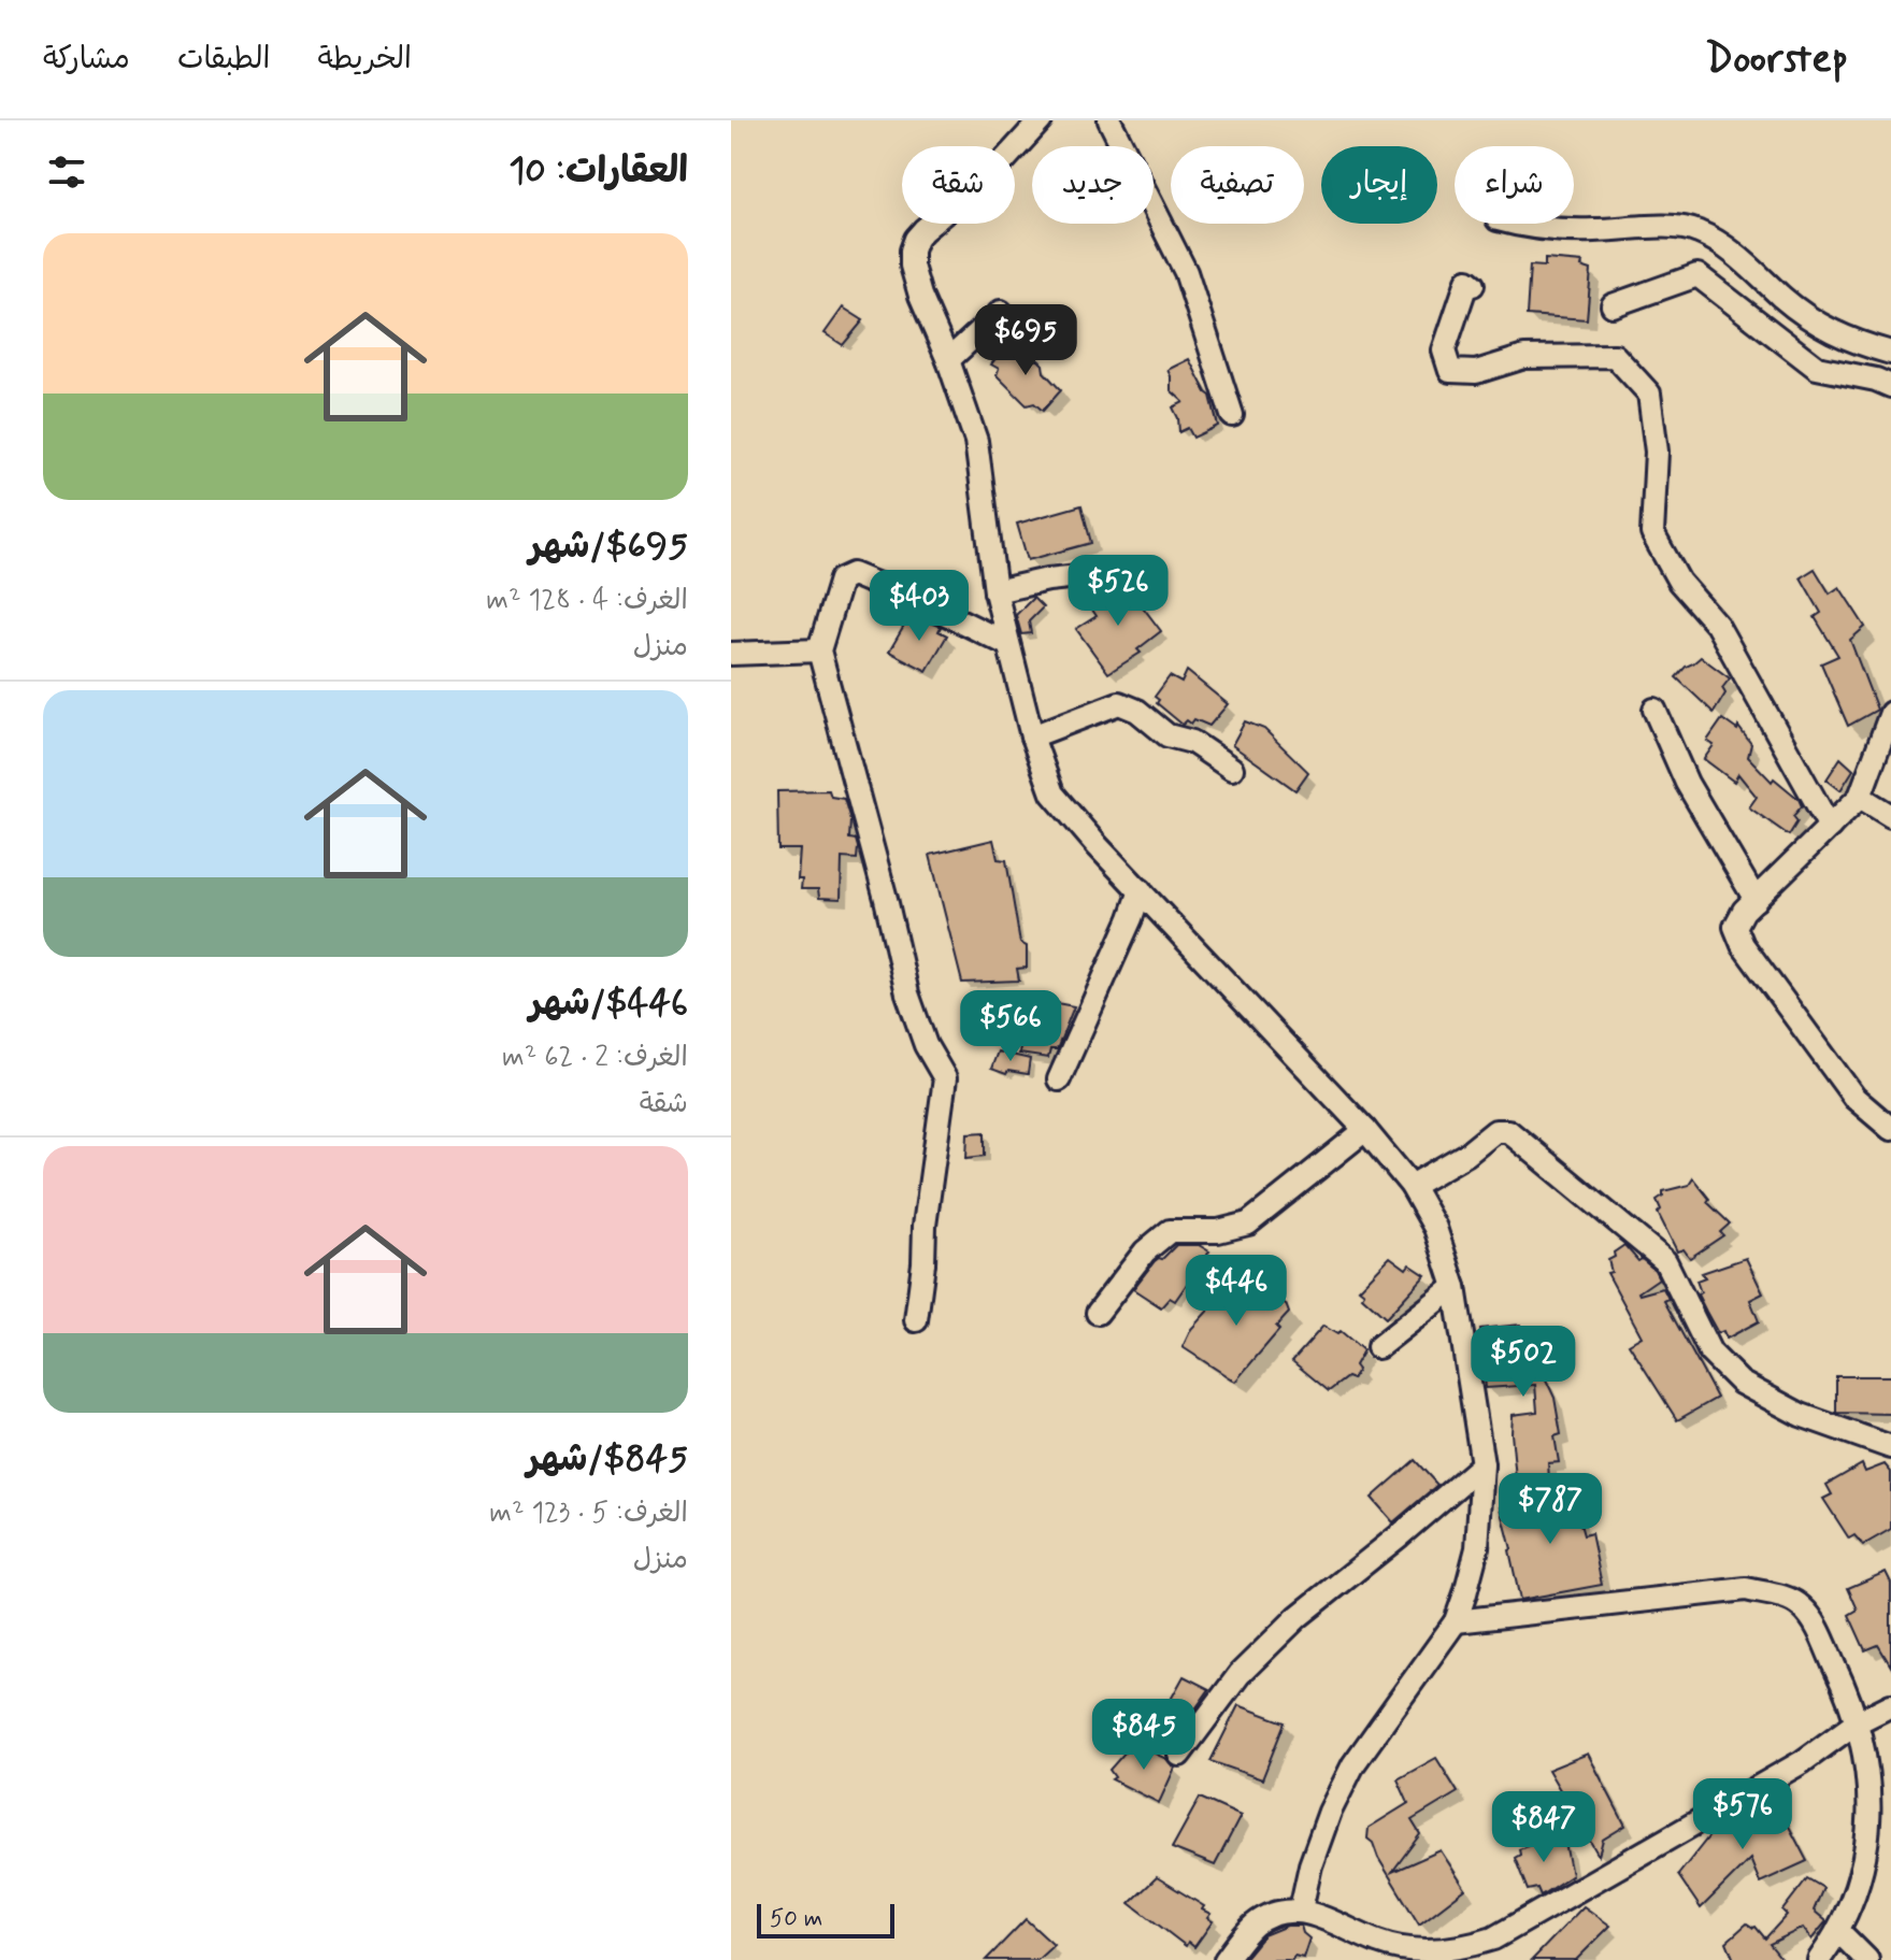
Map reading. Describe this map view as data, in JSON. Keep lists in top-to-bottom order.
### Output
{
  "scale_bar": "50 m",
  "page": {
    "header": "Doorstep",
    "nav": ["الخريطة", "الطبقات", "مشاركة"],
    "heading": "العقارات: 10",
    "chip": [
      "شراء",
      "إيجار",
      "تصفية",
      "جديد",
      "شقة"
    ],
    "list": [
      {
        "name": "$695/شهر",
        "note": "الغرف: 4 · 128 m² · منزل"
      },
      {
        "name": "$446/شهر",
        "note": "الغرف: 2 · 62 m² · شقة"
      },
      {
        "name": "$845/شهر",
        "note": "الغرف: 5 · 123 m² · منزل"
      }
    ],
    "price": [
      "$695",
      "$526",
      "$403",
      "$566",
      "$446",
      "$502",
      "$787",
      "$845",
      "$576",
      "$847"
    ],
    "scale": "50 m"
  }
}
